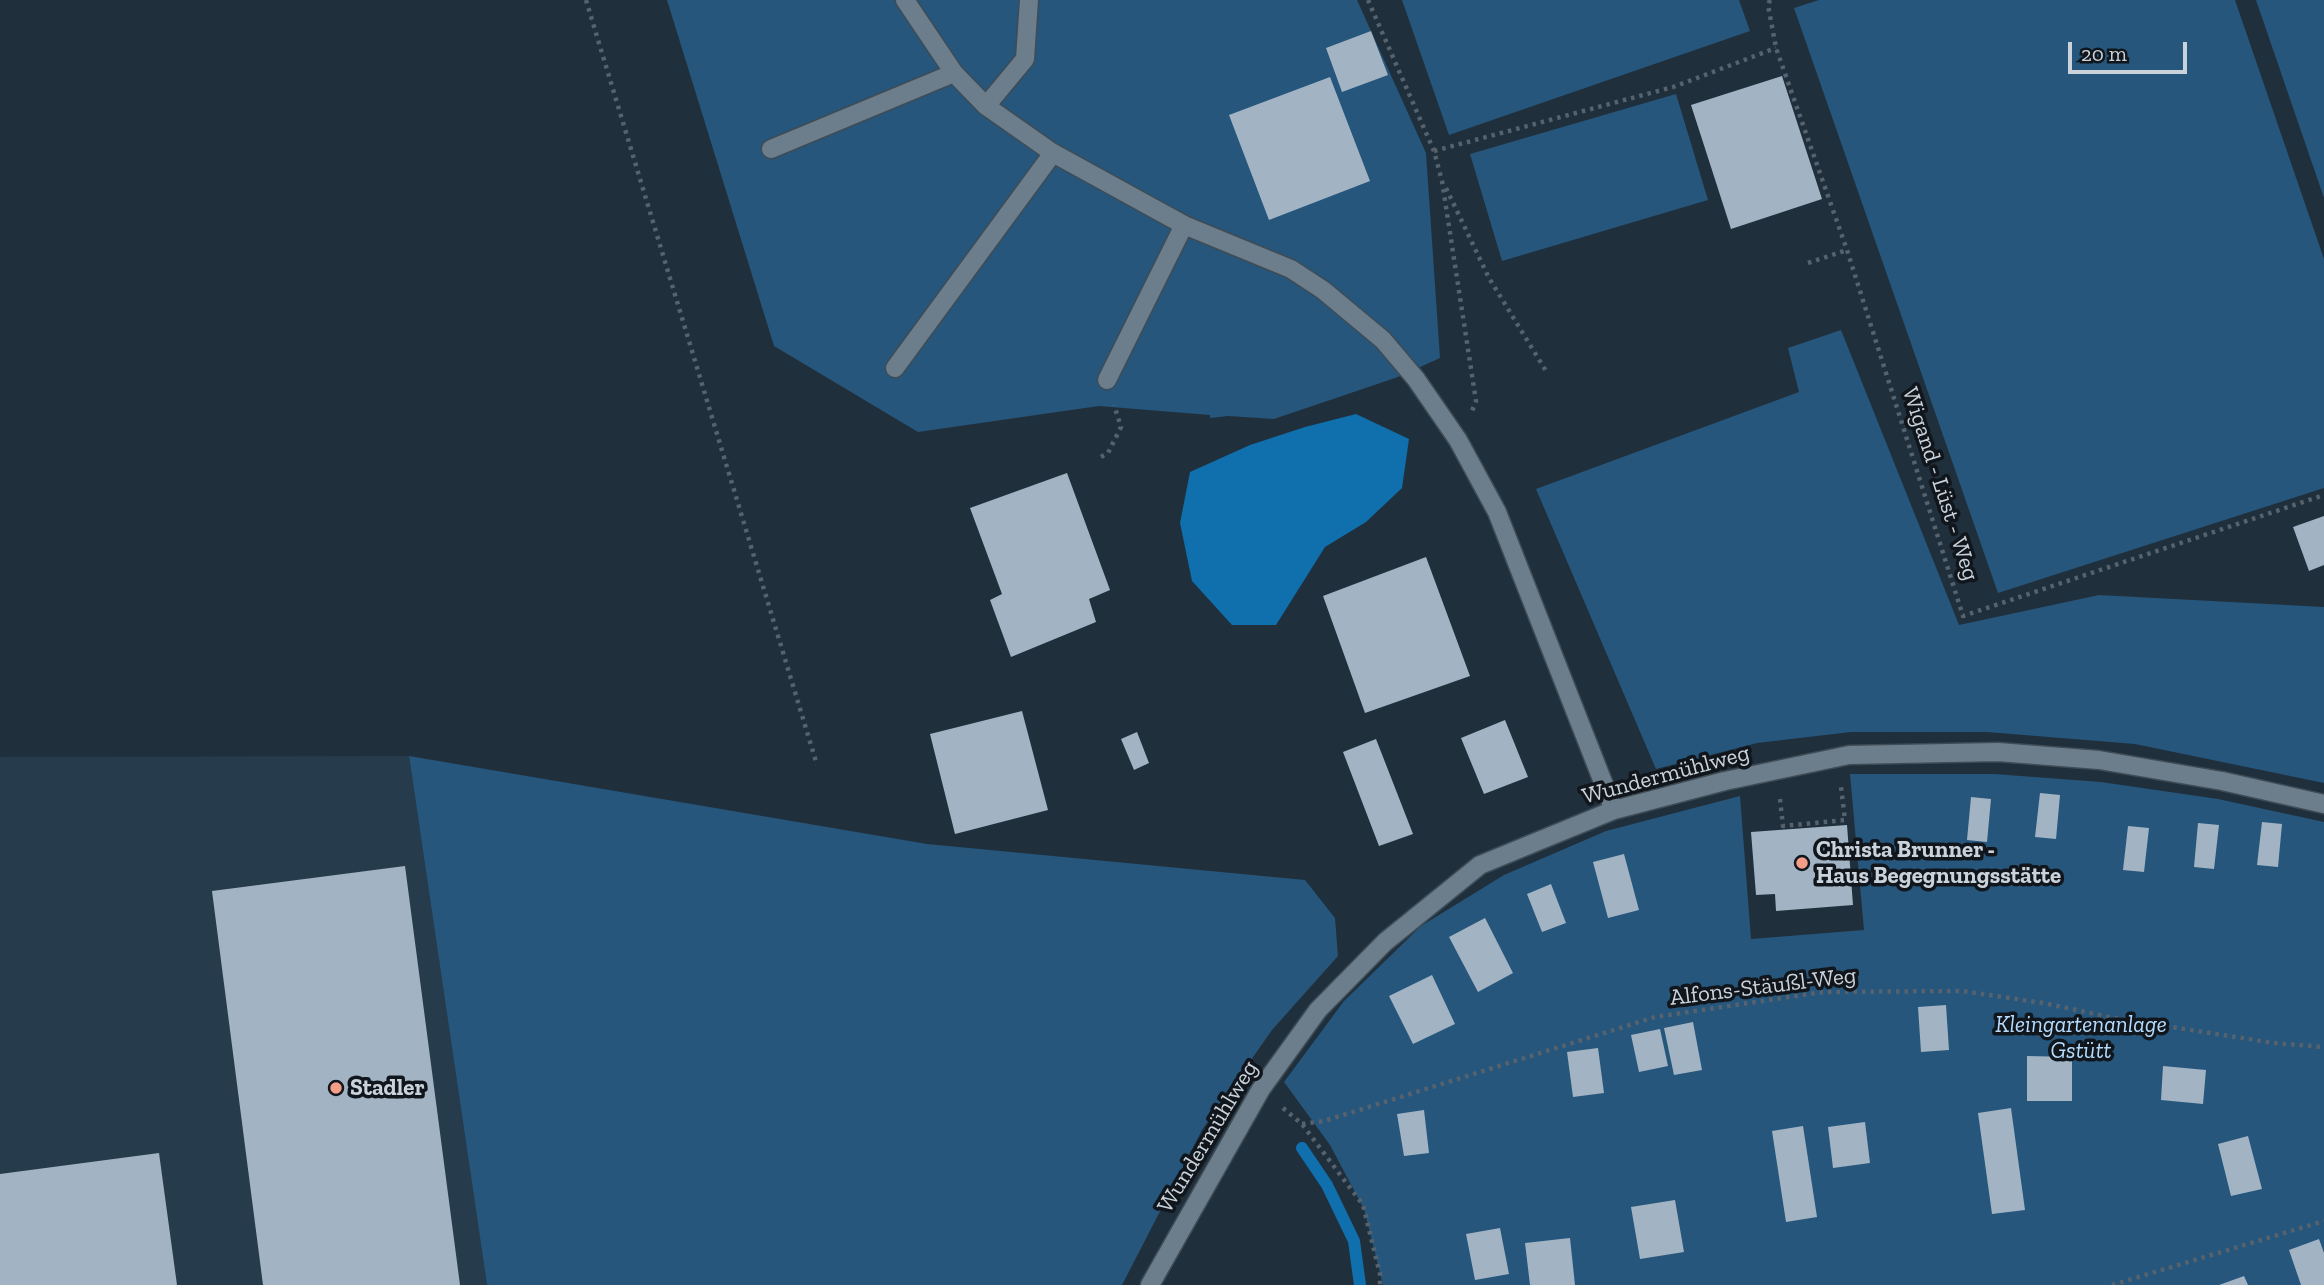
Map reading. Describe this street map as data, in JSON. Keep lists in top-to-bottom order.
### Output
{
  "streets": {
    "street": ["Wundermühlweg"],
    "path": ["Wigand - Lüst - Weg", "Alfons-Stäußl-Weg"]
  },
  "parks": ["Kleingartenanlage Gstütt"],
  "places": ["Christa Brunner - Haus Begegnungsstätte", "Stadler"],
  "scale_bar": "20 m"
}
